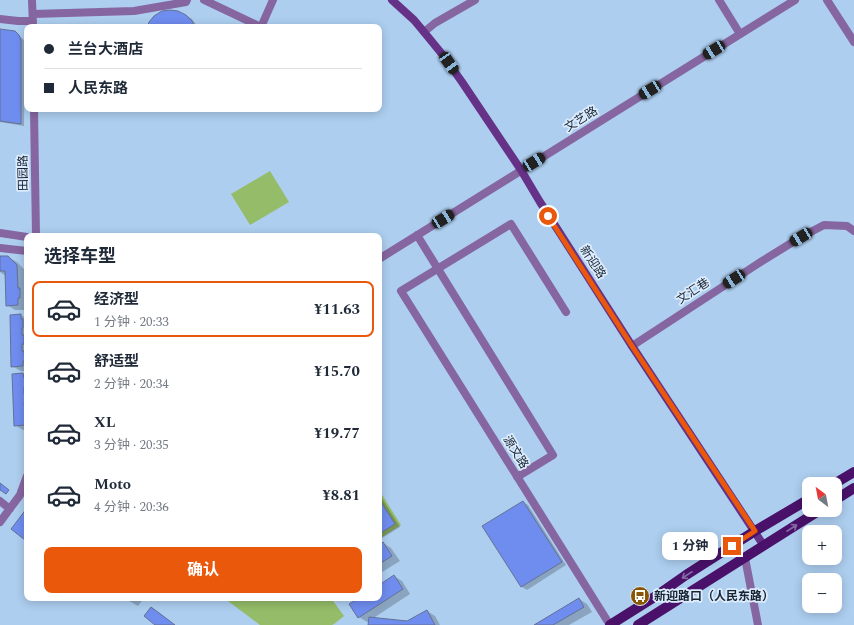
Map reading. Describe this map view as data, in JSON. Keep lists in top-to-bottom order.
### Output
{
  "streets": {
    "street": [
      "文艺路",
      "田园路",
      "新迎路",
      "文汇巷",
      "源文路"
    ]
  },
  "crossings": [
    ["文艺路", "新迎路"],
    ["新迎路", "文汇巷"]
  ],
  "places": {
    "bus stop": ["新迎路口（人民东路）"]
  },
  "north": "top left",
  "page": {
    "banner": ["兰台大酒店", "人民东路"],
    "heading": "选择车型",
    "list": [
      {
        "name": "经济型",
        "note": "1 分钟 · 20:33",
        "value": "¥11.63"
      },
      {
        "name": "舒适型",
        "note": "2 分钟 · 20:34",
        "value": "¥15.70"
      },
      {
        "name": "XL",
        "note": "3 分钟 · 20:35",
        "value": "¥19.77"
      },
      {
        "name": "Moto",
        "note": "4 分钟 · 20:36",
        "value": "¥8.81"
      }
    ],
    "map_buttons": ["+", "−"],
    "bubble": "1 分钟",
    "buttons": "确认"
  }
}
